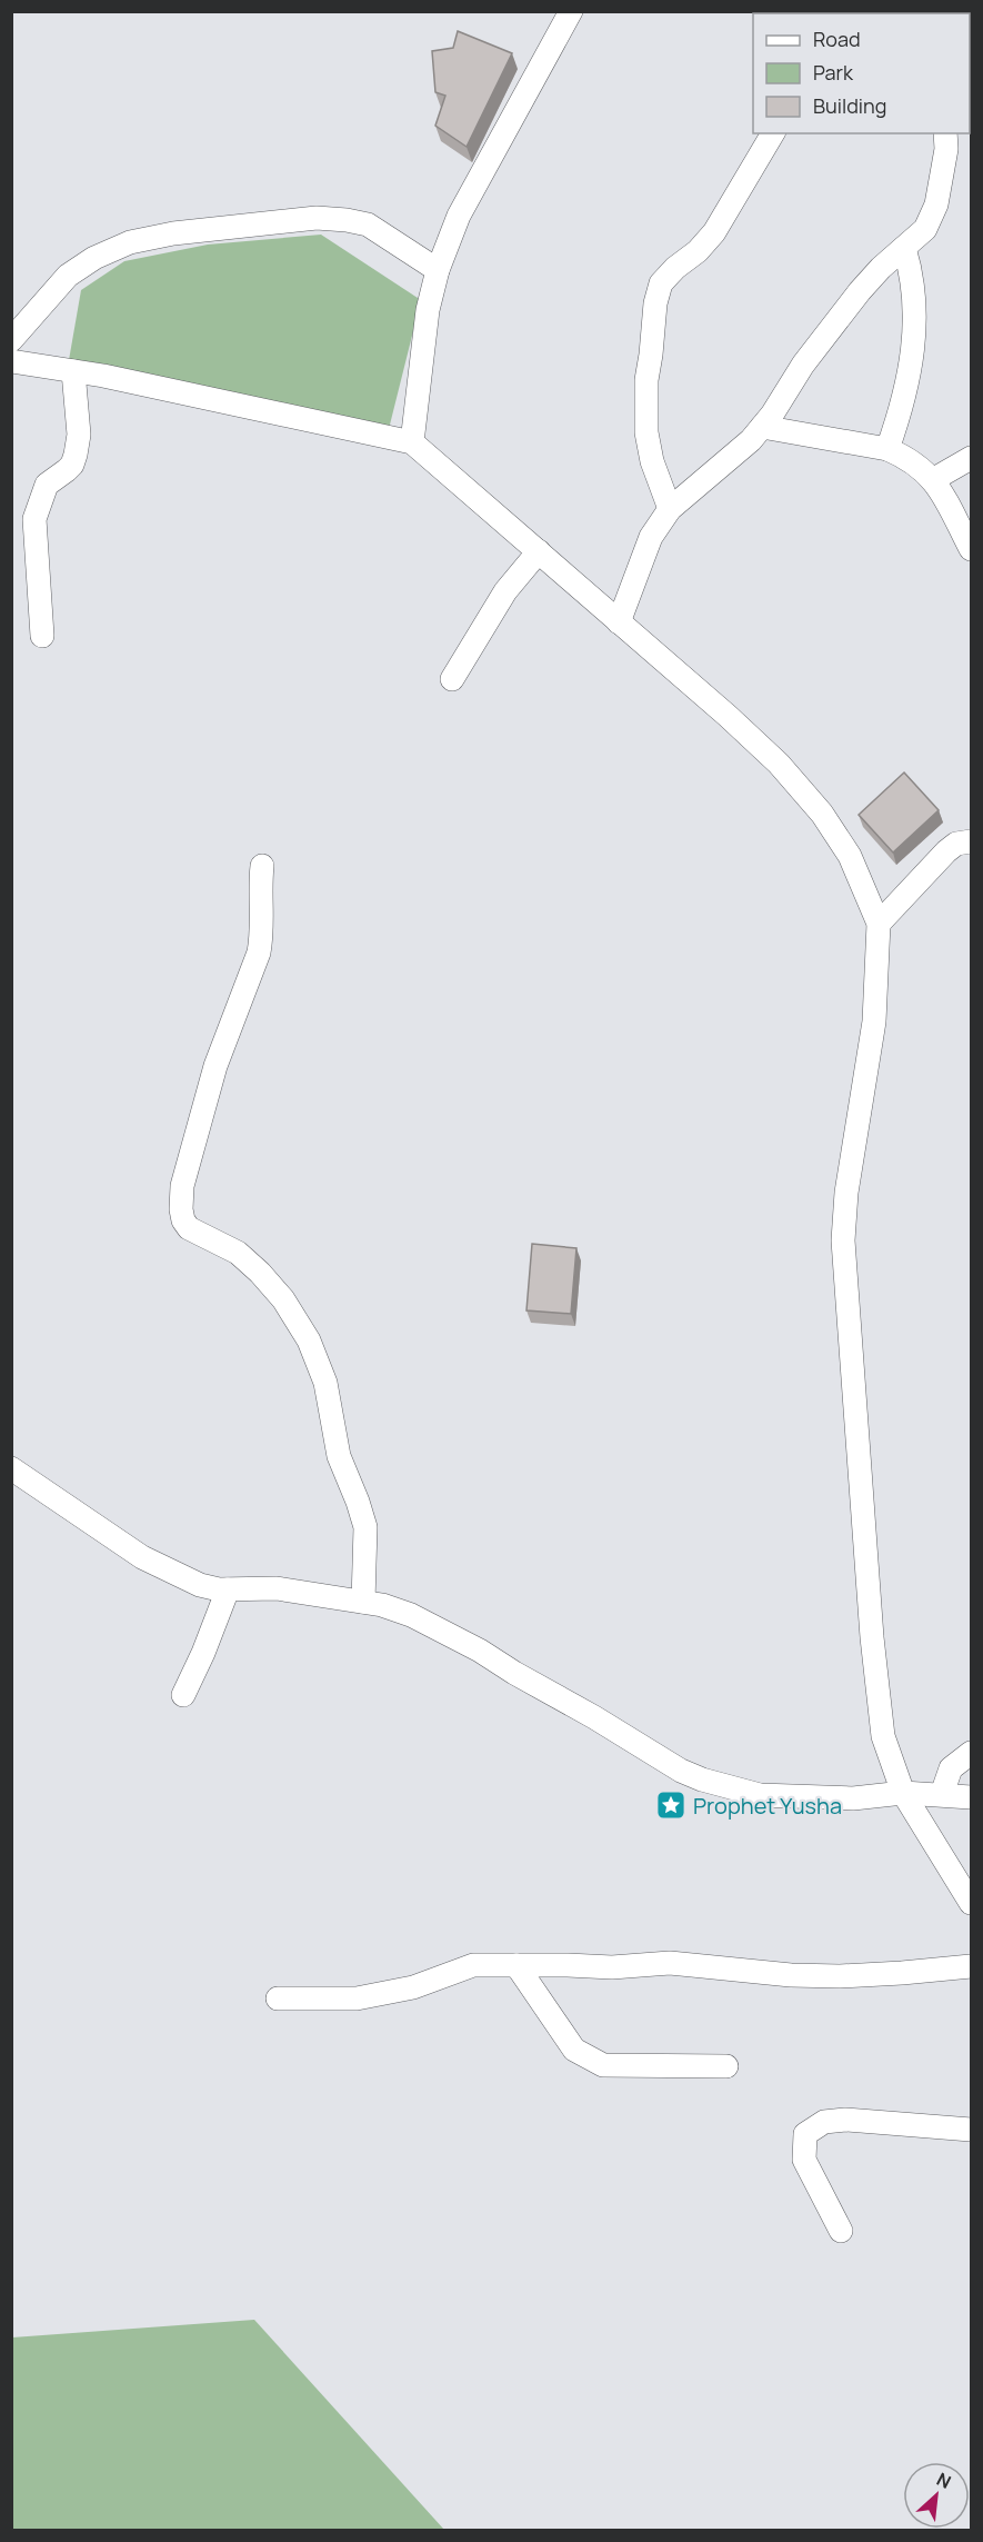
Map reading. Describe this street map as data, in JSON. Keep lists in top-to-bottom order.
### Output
{
  "places": {
    "place": ["Prophet Yusha"]
  },
  "legend": ["Road", "Park", "Building"],
  "north": "top right"
}
